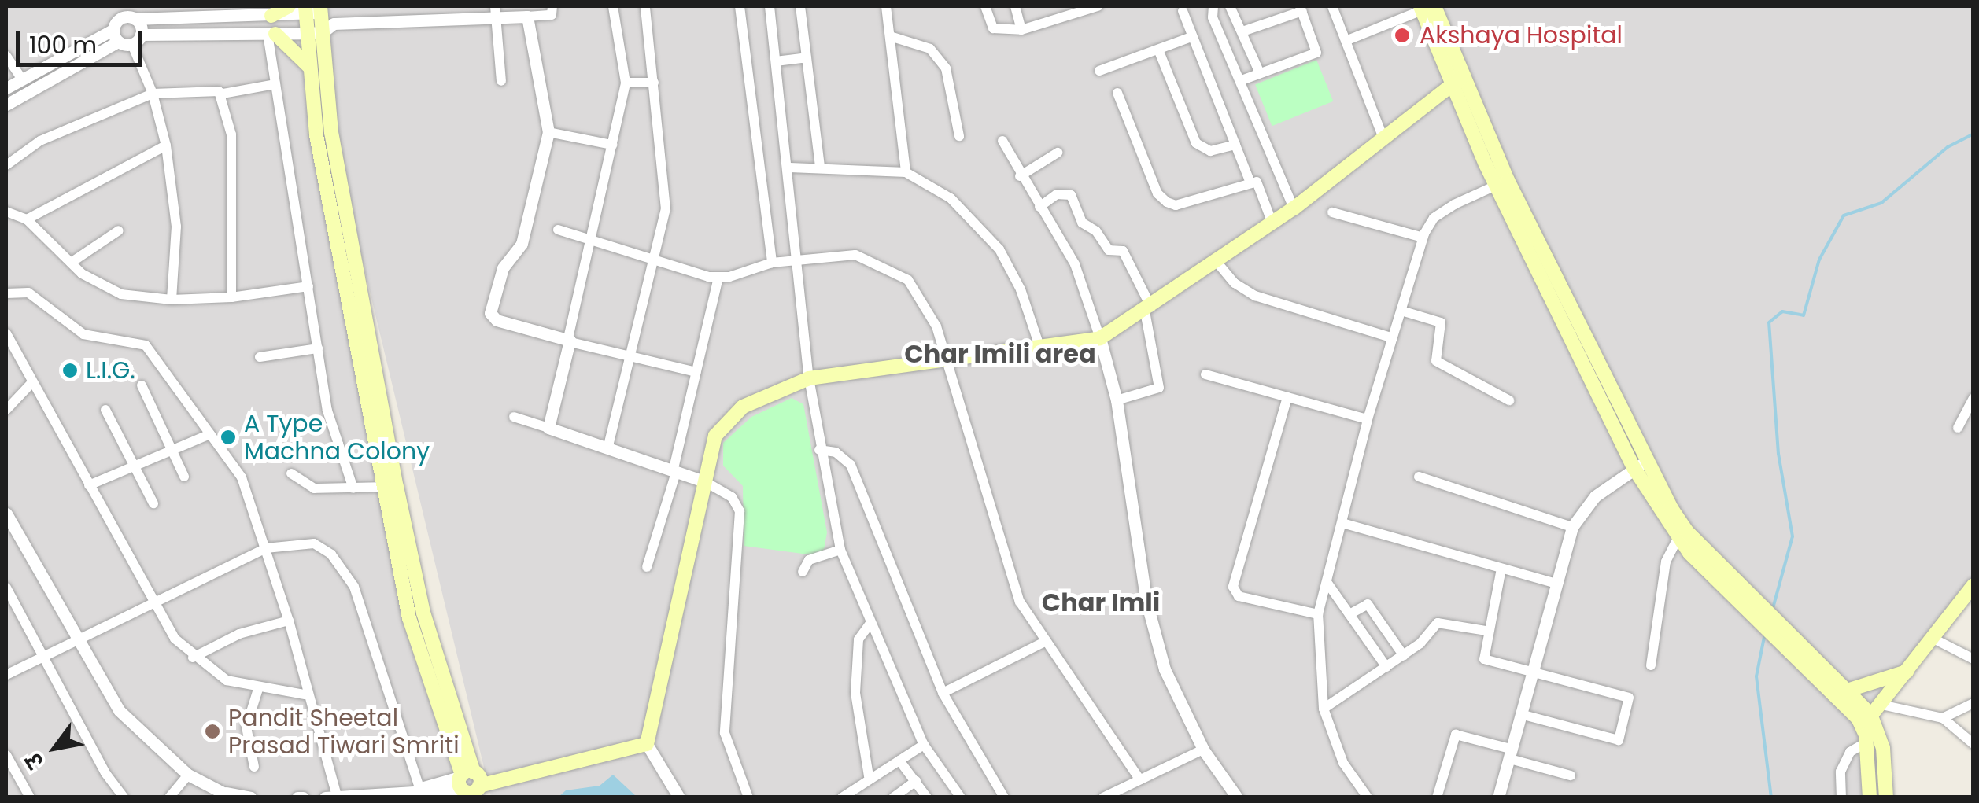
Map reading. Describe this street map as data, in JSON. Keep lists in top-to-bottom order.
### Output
{
  "districts": ["Char Imili area", "Char Imli"],
  "places": [
    "Akshaya Hospital",
    "L.I.G.",
    "A Type Machna Colony",
    "Pandit Sheetal Prasad Tiwari Smriti"
  ],
  "scale_bar": "100 m",
  "north": "bottom left"
}
